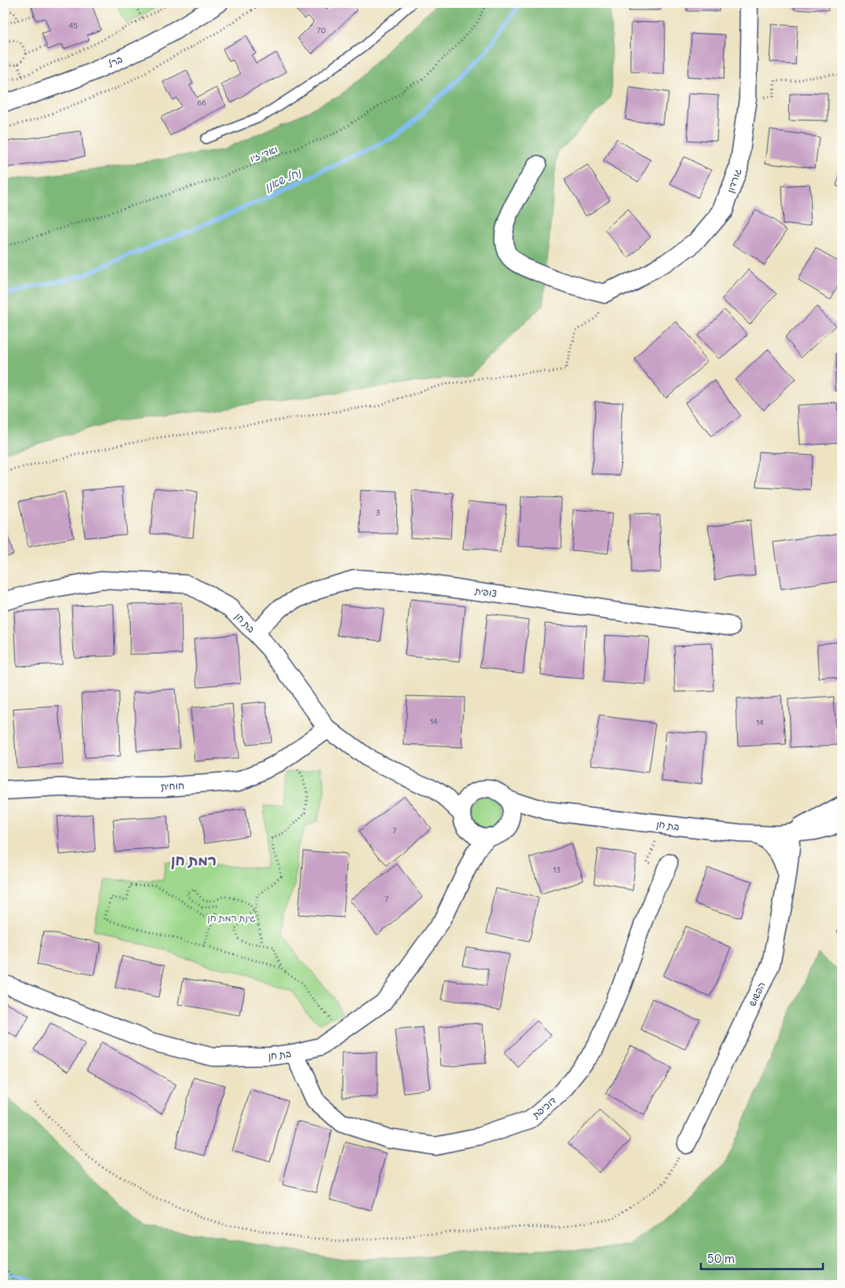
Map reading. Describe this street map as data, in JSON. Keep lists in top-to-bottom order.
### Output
{
  "streets": {
    "street": [
      "ברל",
      "גורדון",
      "צופית",
      "בת חן",
      "חוחית",
      "הפשוש",
      "דוכיפת"
    ],
    "path": ["ואדי זיו"]
  },
  "crossings": [
    ["צופית", "בת חן"],
    ["בת חן", "חוחית"],
    ["בת חן", "הפשוש"],
    ["בת חן", "דוכיפת"]
  ],
  "districts": ["רמת חן"],
  "water": ["נחל שאנן"],
  "parks": ["גינת רמת חן"],
  "house_numbers": [
    "45",
    "70",
    "66",
    "3",
    "14",
    "14",
    "7",
    "13",
    "7"
  ],
  "scale_bar": "50 m"
}
